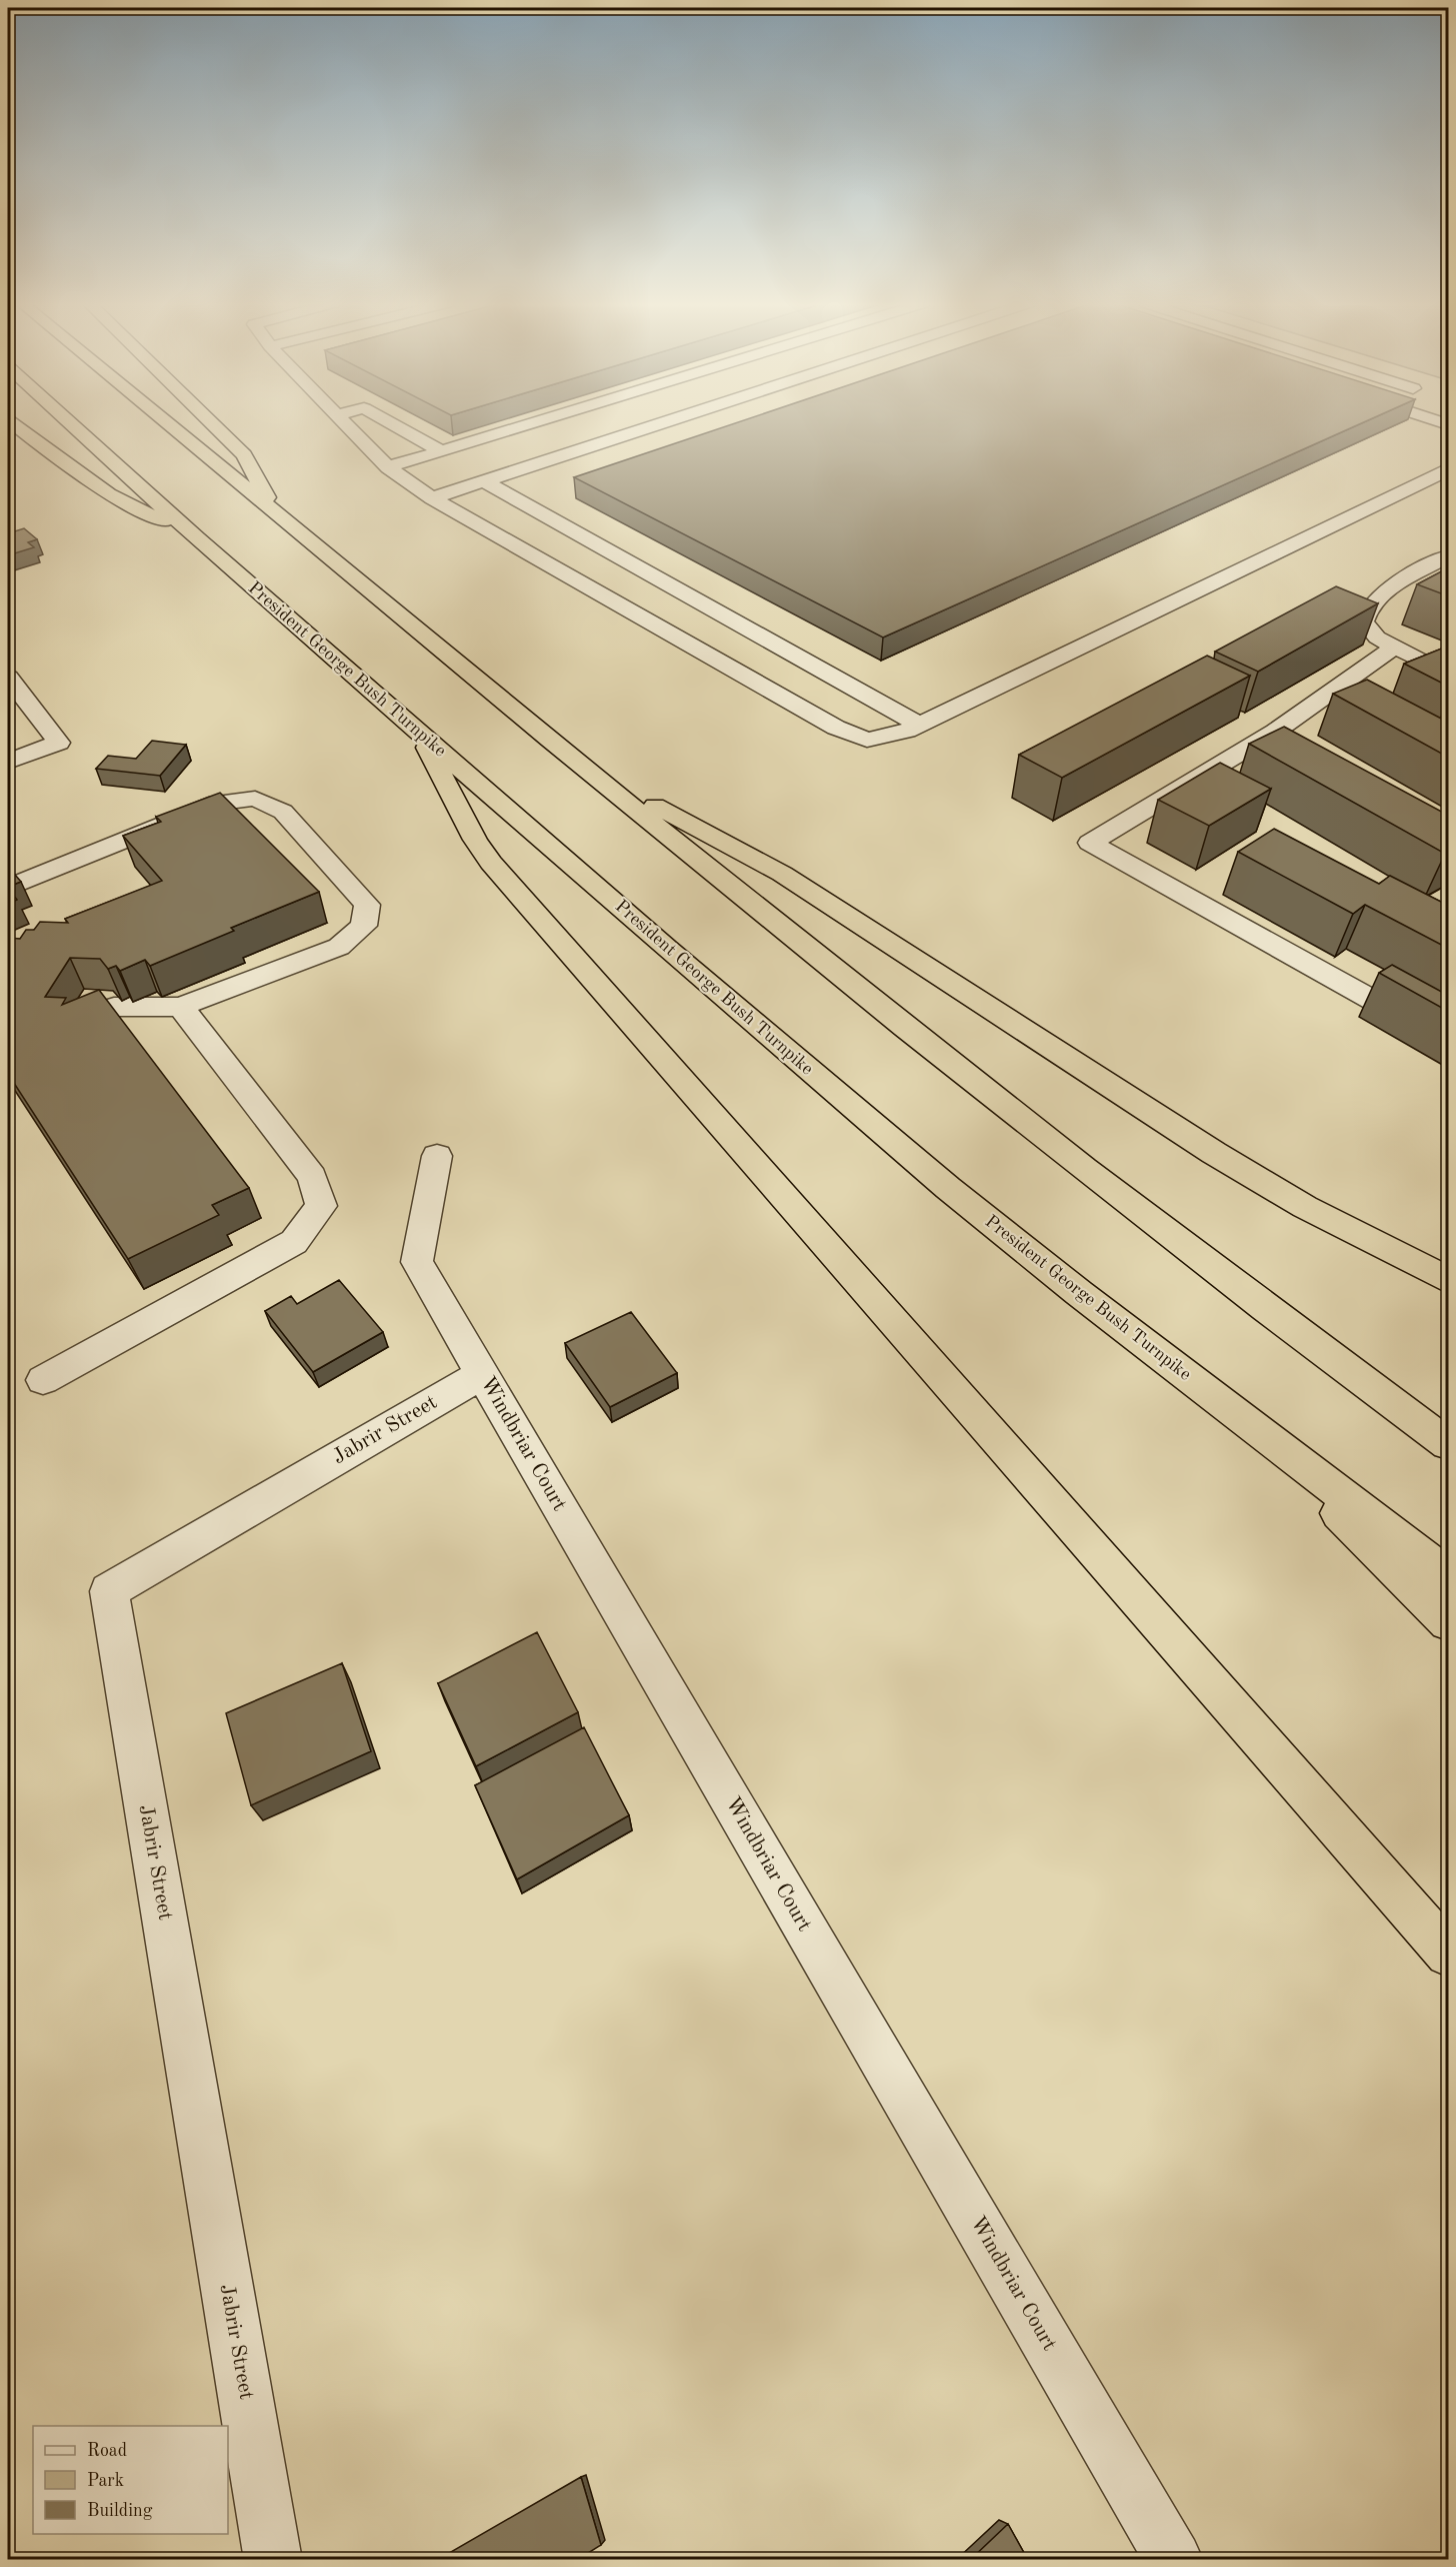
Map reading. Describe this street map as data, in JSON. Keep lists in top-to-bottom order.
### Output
{
  "streets": {
    "highway": ["President George Bush Turnpike"],
    "street": ["Jabrir Street", "Windbriar Court"]
  },
  "crossings": [
    ["Jabrir Street", "Windbriar Court"]
  ],
  "legend": ["Road", "Park", "Building"]
}
